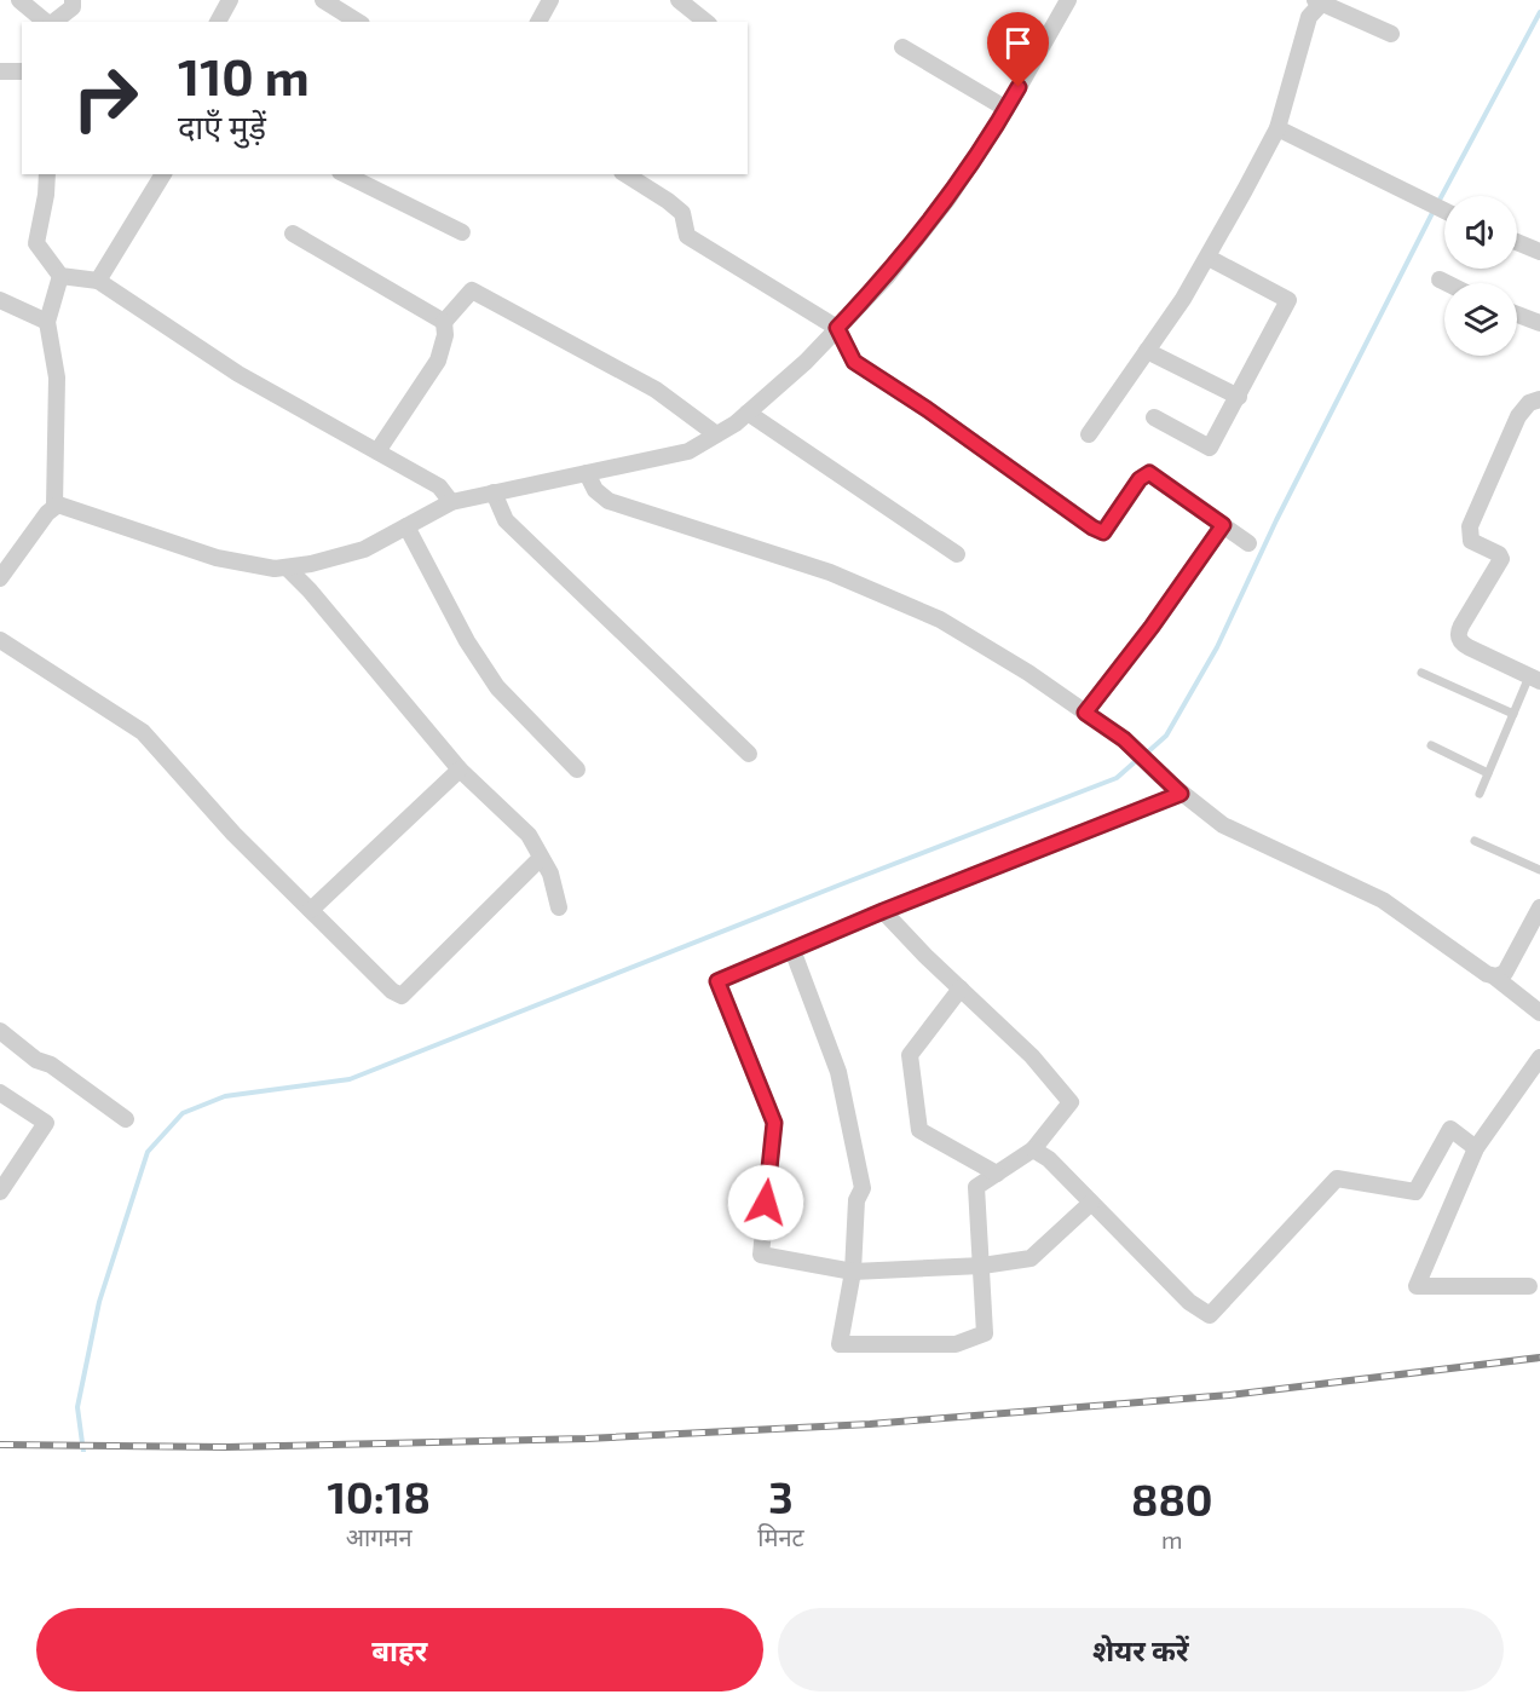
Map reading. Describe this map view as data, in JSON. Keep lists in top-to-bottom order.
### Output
{
  "page": {
    "turn": ["110 m", "दाएँ मुड़ें"],
    "eta": [
      "10:18",
      "आगमन",
      "3",
      "मिनट",
      "880",
      "m"
    ],
    "buttons": ["बाहर", "शेयर करें"]
  }
}
